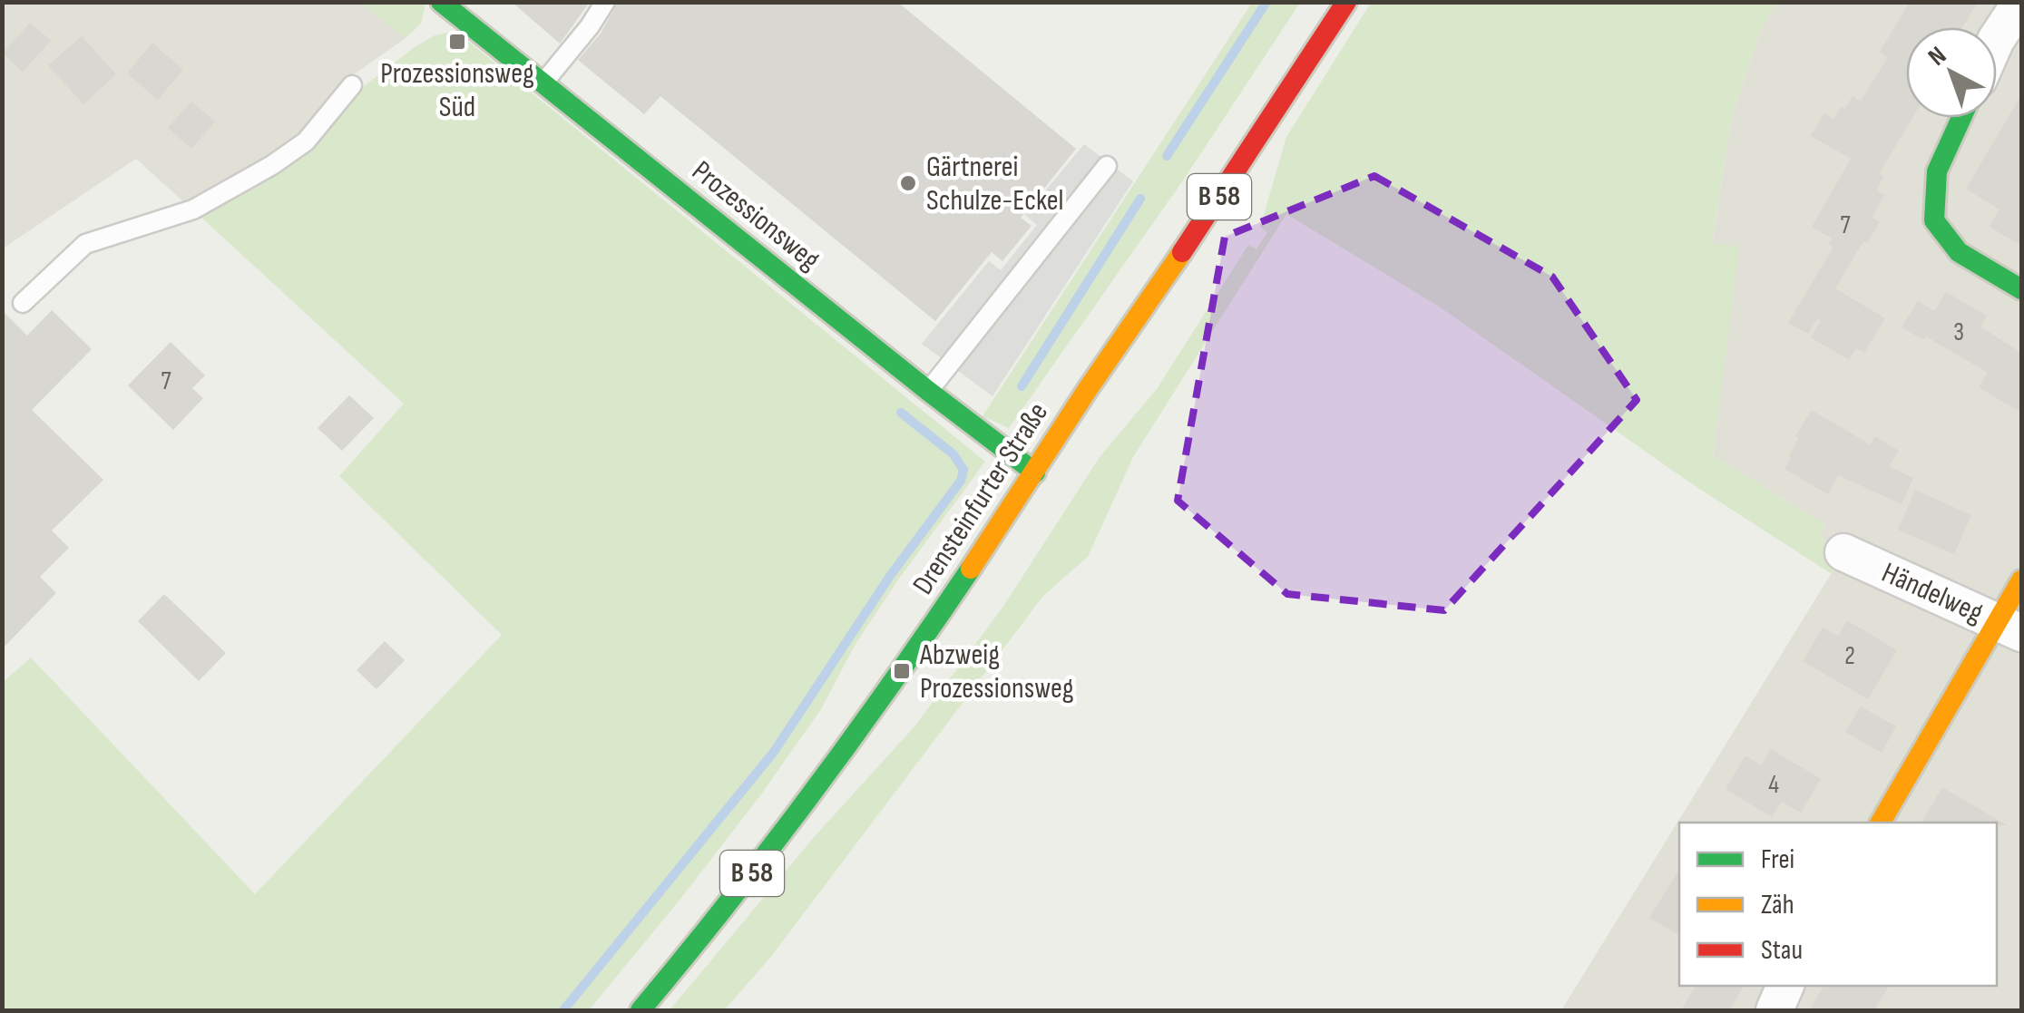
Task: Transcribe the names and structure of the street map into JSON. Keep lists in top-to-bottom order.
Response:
{
  "streets": {
    "street": [
      "B 58",
      "Prozessionsweg",
      "Drensteinfurter Straße",
      "Händelweg"
    ]
  },
  "crossings": [
    ["Prozessionsweg", "Drensteinfurter Straße"]
  ],
  "places": {
    "transit": ["Prozessionsweg Süd", "Abzweig Prozessionsweg"],
    "other": ["Gärtnerei Schulze-Eckel"]
  },
  "house_numbers": [
    "7",
    "3",
    "7",
    "2",
    "4"
  ],
  "legend": ["Frei", "Zäh", "Stau"],
  "north": "top left"
}
